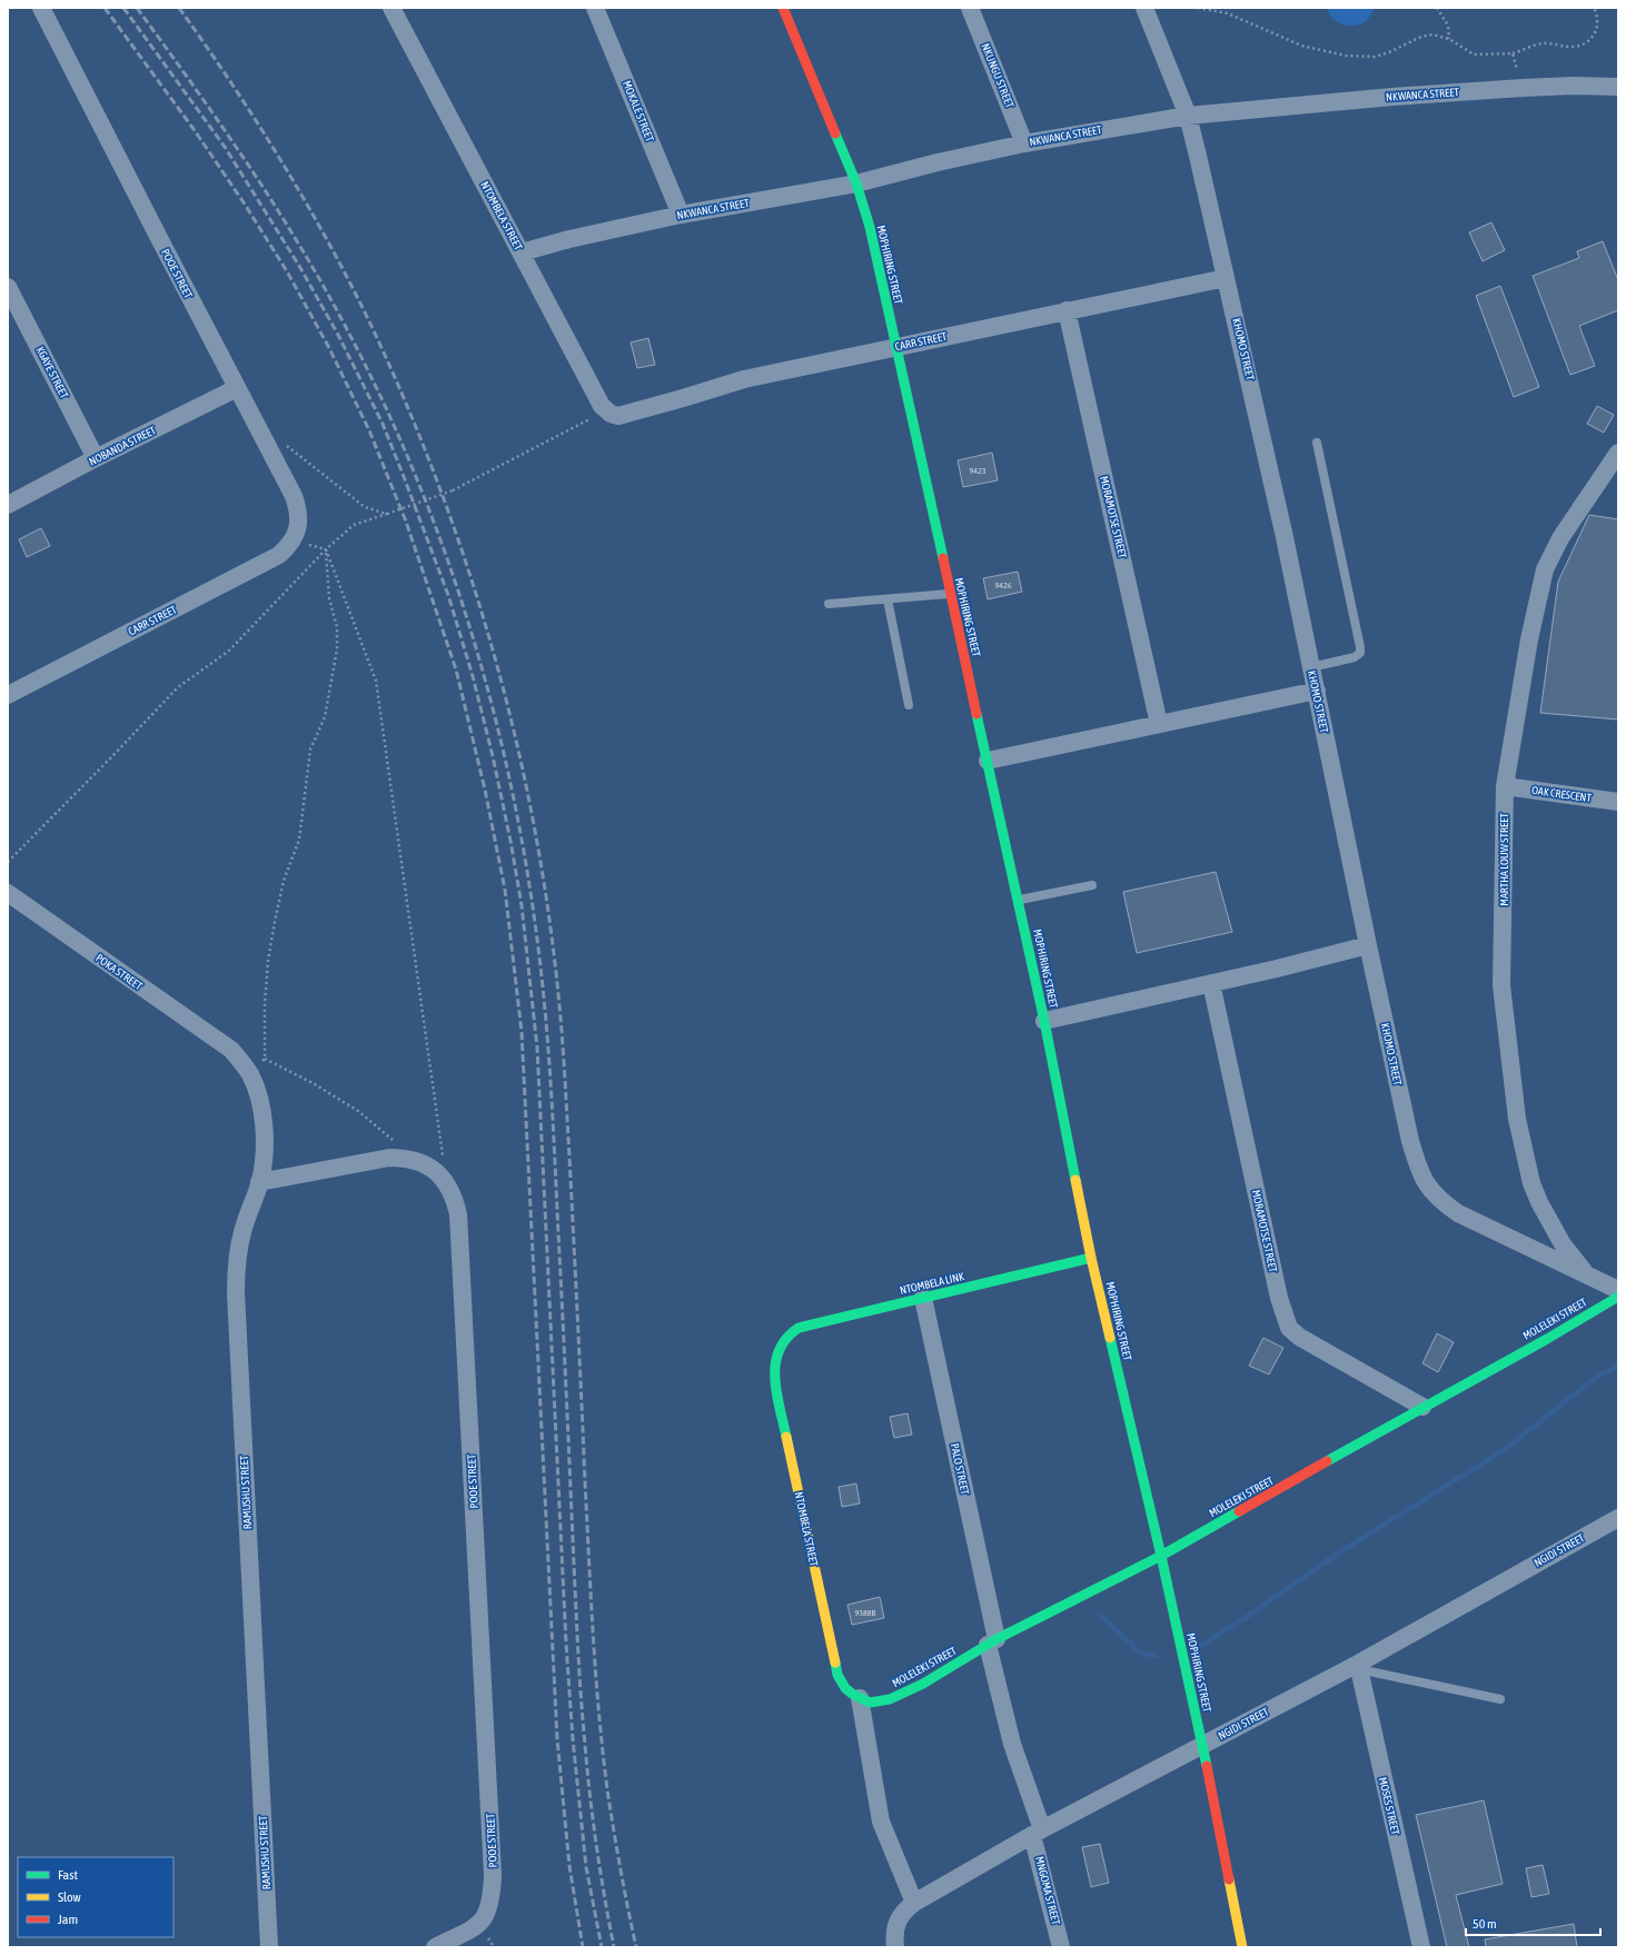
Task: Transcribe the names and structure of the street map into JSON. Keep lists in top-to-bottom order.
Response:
{
  "streets": {
    "street": [
      "NKUNGU STREET",
      "NKWANCA STREET",
      "MOKALE STREET",
      "NTOMBELA STREET",
      "MOPHIRING STREET",
      "POOE STREET",
      "CARR STREET",
      "KHOMO STREET",
      "KGAYE STREET",
      "NOBANDA STREET",
      "MORAMOTSE STREET",
      "OAK CRESCENT",
      "MARTHA LOUW STREET",
      "POKA STREET",
      "NTOMBELA LINK",
      "MOLELEKI STREET",
      "PALO STREET",
      "RAMUSHU STREET",
      "NGIDI STREET",
      "MOSES STREET",
      "MNGOMA STREET"
    ]
  },
  "crossings": [
    ["NKUNGU STREET", "NKWANCA STREET"],
    ["NKWANCA STREET", "MOKALE STREET"],
    ["NKWANCA STREET", "NTOMBELA STREET"],
    ["NKWANCA STREET", "MOPHIRING STREET"],
    ["NKWANCA STREET", "KHOMO STREET"],
    ["NTOMBELA STREET", "CARR STREET"],
    ["NTOMBELA STREET", "NTOMBELA LINK"],
    ["NTOMBELA STREET", "MOLELEKI STREET"],
    ["MOPHIRING STREET", "CARR STREET"],
    ["MOPHIRING STREET", "NTOMBELA LINK"],
    ["MOPHIRING STREET", "MOLELEKI STREET"],
    ["MOPHIRING STREET", "NGIDI STREET"],
    ["POOE STREET", "CARR STREET"],
    ["POOE STREET", "NOBANDA STREET"],
    ["POOE STREET", "RAMUSHU STREET"],
    ["CARR STREET", "KHOMO STREET"],
    ["CARR STREET", "MORAMOTSE STREET"],
    ["KHOMO STREET", "MARTHA LOUW STREET"],
    ["KGAYE STREET", "NOBANDA STREET"],
    ["MORAMOTSE STREET", "MOLELEKI STREET"],
    ["OAK CRESCENT", "MARTHA LOUW STREET"],
    ["POKA STREET", "RAMUSHU STREET"],
    ["NTOMBELA LINK", "PALO STREET"],
    ["MOLELEKI STREET", "PALO STREET"],
    ["PALO STREET", "NGIDI STREET"],
    ["PALO STREET", "MNGOMA STREET"],
    ["NGIDI STREET", "MOSES STREET"],
    ["NGIDI STREET", "MNGOMA STREET"]
  ],
  "house_numbers": ["9423", "9426", "9388B"],
  "legend": ["Fast", "Slow", "Jam"],
  "scale_bar": "50 m"
}
